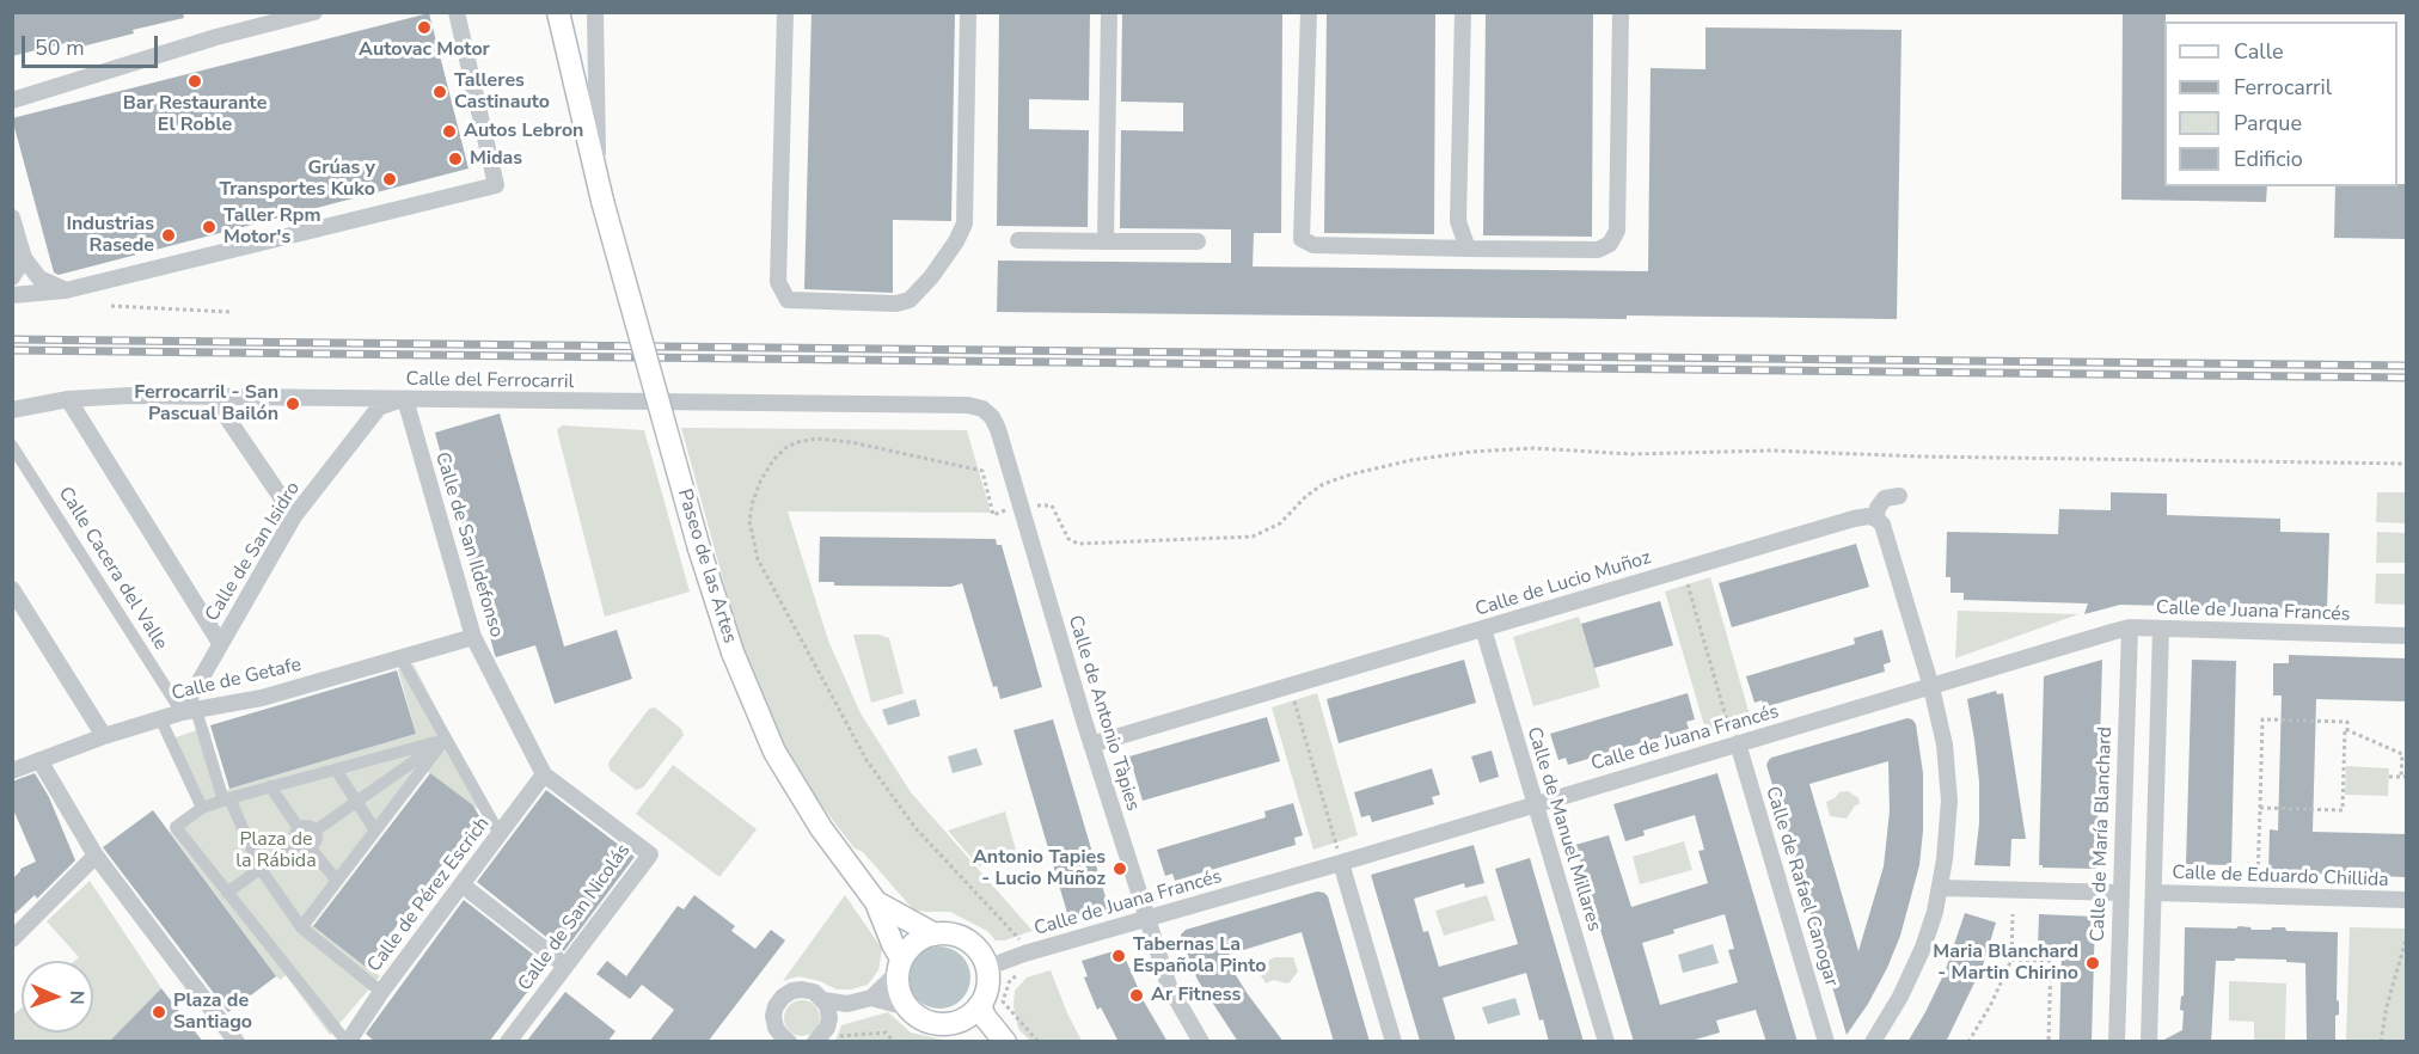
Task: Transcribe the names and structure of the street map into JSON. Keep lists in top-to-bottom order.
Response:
{
  "streets": {
    "main road": ["Paseo de las Artes"],
    "street": [
      "Calle del Ferrocarril",
      "Calle de San Ildefonso",
      "Calle de San Isidro",
      "Calle Cacera del Valle",
      "Calle de Lucio Muñoz",
      "Calle de Juana Francés",
      "Calle de Getafe",
      "Calle de Antonio Tàpies",
      "Calle de Manuel Millares",
      "Calle de María Blanchard",
      "Calle de Eduardo Chillida",
      "Calle de Rafael Canogar",
      "Calle de Pérez Escrich",
      "Calle de San Nicolás"
    ]
  },
  "crossings": [
    ["Calle del Ferrocarril", "Calle de San Ildefonso"],
    ["Calle del Ferrocarril", "Calle de San Isidro"],
    ["Calle del Ferrocarril", "Calle de Antonio Tàpies"],
    ["Calle de San Ildefonso", "Calle de San Isidro"],
    ["Calle de San Ildefonso", "Calle de Getafe"],
    ["Calle de San Ildefonso", "Calle de Pérez Escrich"],
    ["Calle de San Ildefonso", "Calle de San Nicolás"],
    ["Calle de San Isidro", "Calle Cacera del Valle"],
    ["Calle de San Isidro", "Calle de Getafe"],
    ["Paseo de las Artes", "Calle de Juana Francés"],
    ["Calle Cacera del Valle", "Calle de Getafe"],
    ["Calle de Lucio Muñoz", "Calle de Antonio Tàpies"],
    ["Calle de Lucio Muñoz", "Calle de Manuel Millares"],
    ["Calle de Juana Francés", "Calle de Antonio Tàpies"],
    ["Calle de Juana Francés", "Calle de Manuel Millares"],
    ["Calle de Juana Francés", "Calle de María Blanchard"],
    ["Calle de Juana Francés", "Calle de Rafael Canogar"],
    ["Calle de Pérez Escrich", "Calle de San Nicolás"]
  ],
  "parks": ["Plaza de la Rábida"],
  "places": [
    "Autovac Motor",
    "Bar Restaurante El Roble",
    "Talleres Castinauto",
    "Autos Lebron",
    "Midas",
    "Grúas y Transportes Kuko",
    "Taller Rpm Motor's",
    "Industrias Rasede",
    "Ferrocarril - San Pascual Bailón",
    "Antonio Tapies - Lucio Muñoz",
    "Tabernas La Española Pinto",
    "Maria Blanchard - Martin Chirino",
    "Ar Fitness",
    "Plaza de Santiago"
  ],
  "legend": [
    "Calle",
    "Ferrocarril",
    "Parque",
    "Edificio"
  ],
  "scale_bar": "50 m",
  "north": "right"
}
